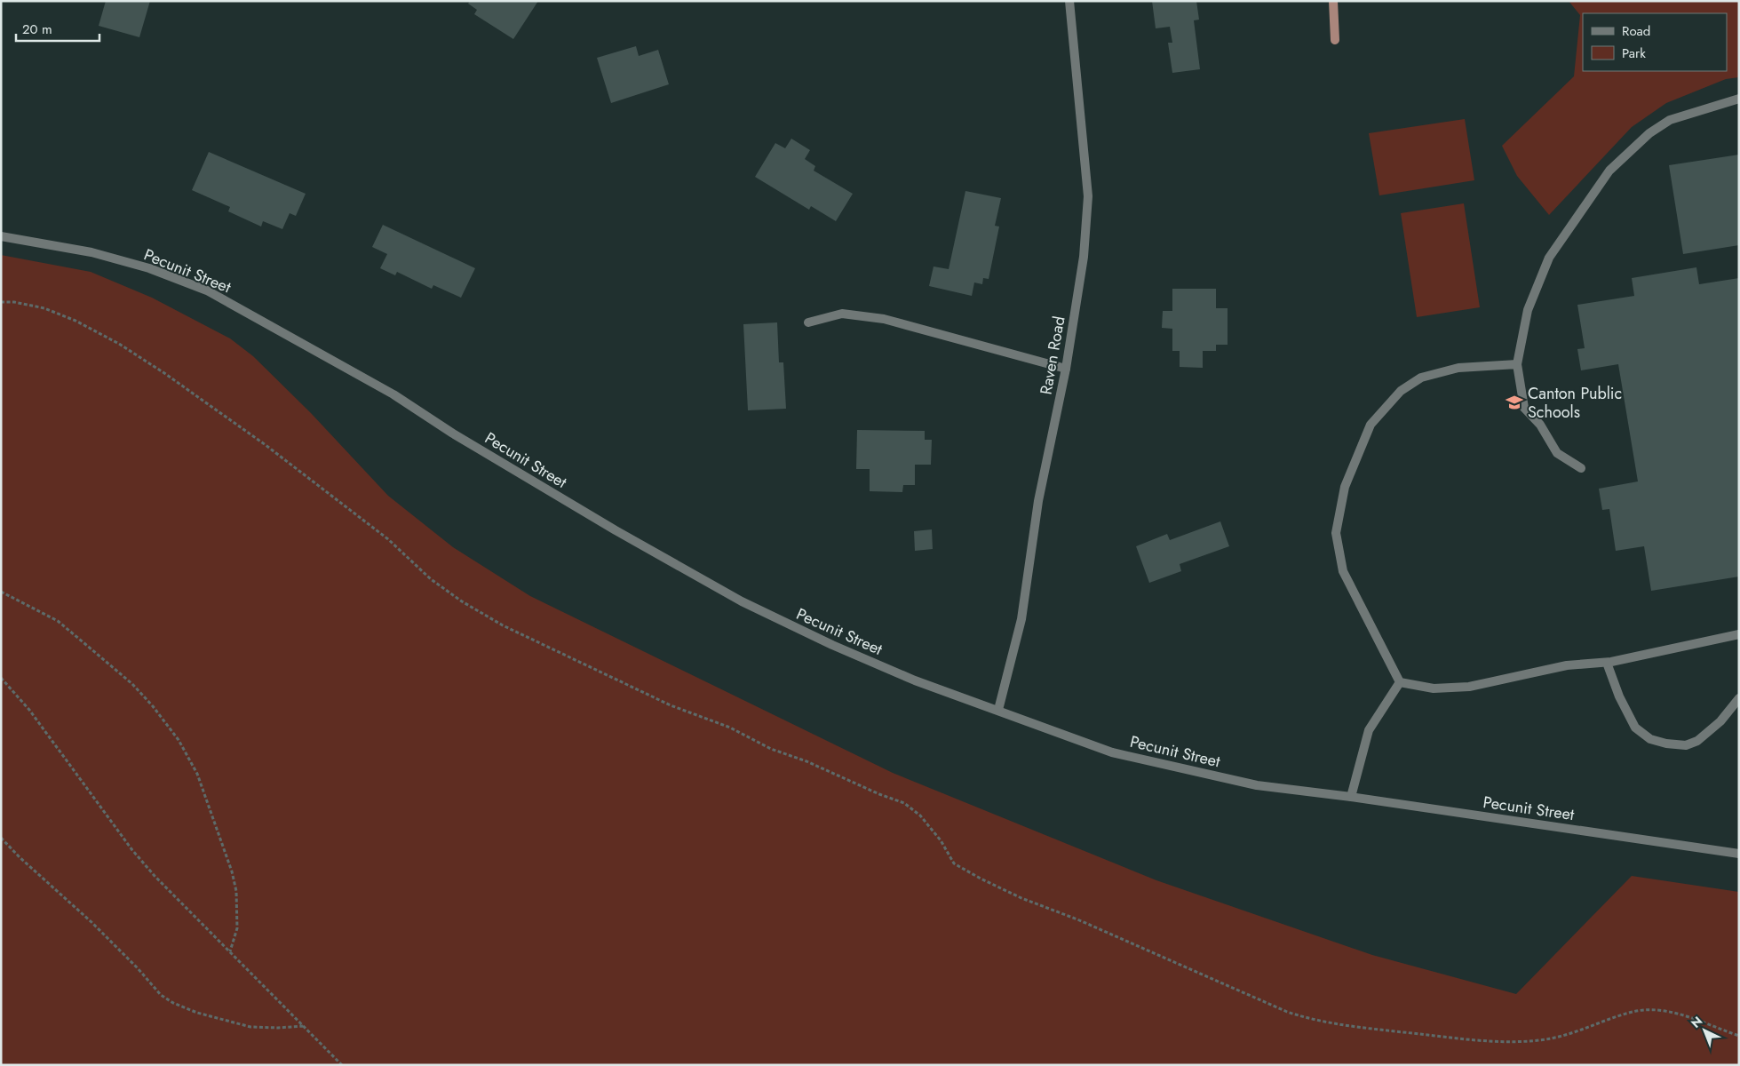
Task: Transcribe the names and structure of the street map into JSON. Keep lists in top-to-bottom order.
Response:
{
  "streets": {
    "street": ["Pecunit Street", "Raven Road"]
  },
  "crossings": [
    ["Pecunit Street", "Raven Road"]
  ],
  "places": {
    "school or university": ["Canton Public Schools"]
  },
  "legend": ["Road", "Park"],
  "scale_bar": "20 m",
  "north": "top left"
}
